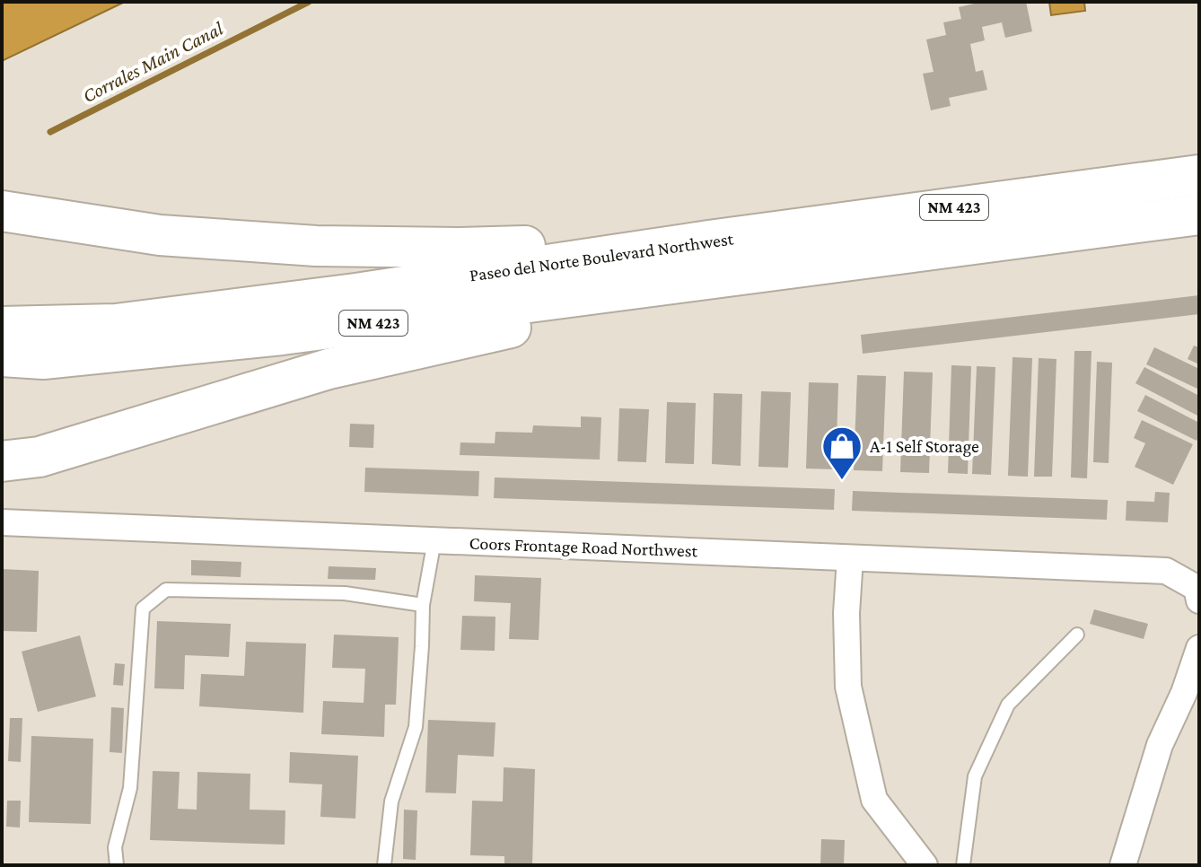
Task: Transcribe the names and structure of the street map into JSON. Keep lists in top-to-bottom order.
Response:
{
  "streets": {
    "highway": ["NM 423", "Paseo del Norte Boulevard Northwest"],
    "street": ["Coors Frontage Road Northwest"]
  },
  "water": ["Corrales Main Canal"],
  "places": {
    "shop": ["A-1 Self Storage"]
  }
}
